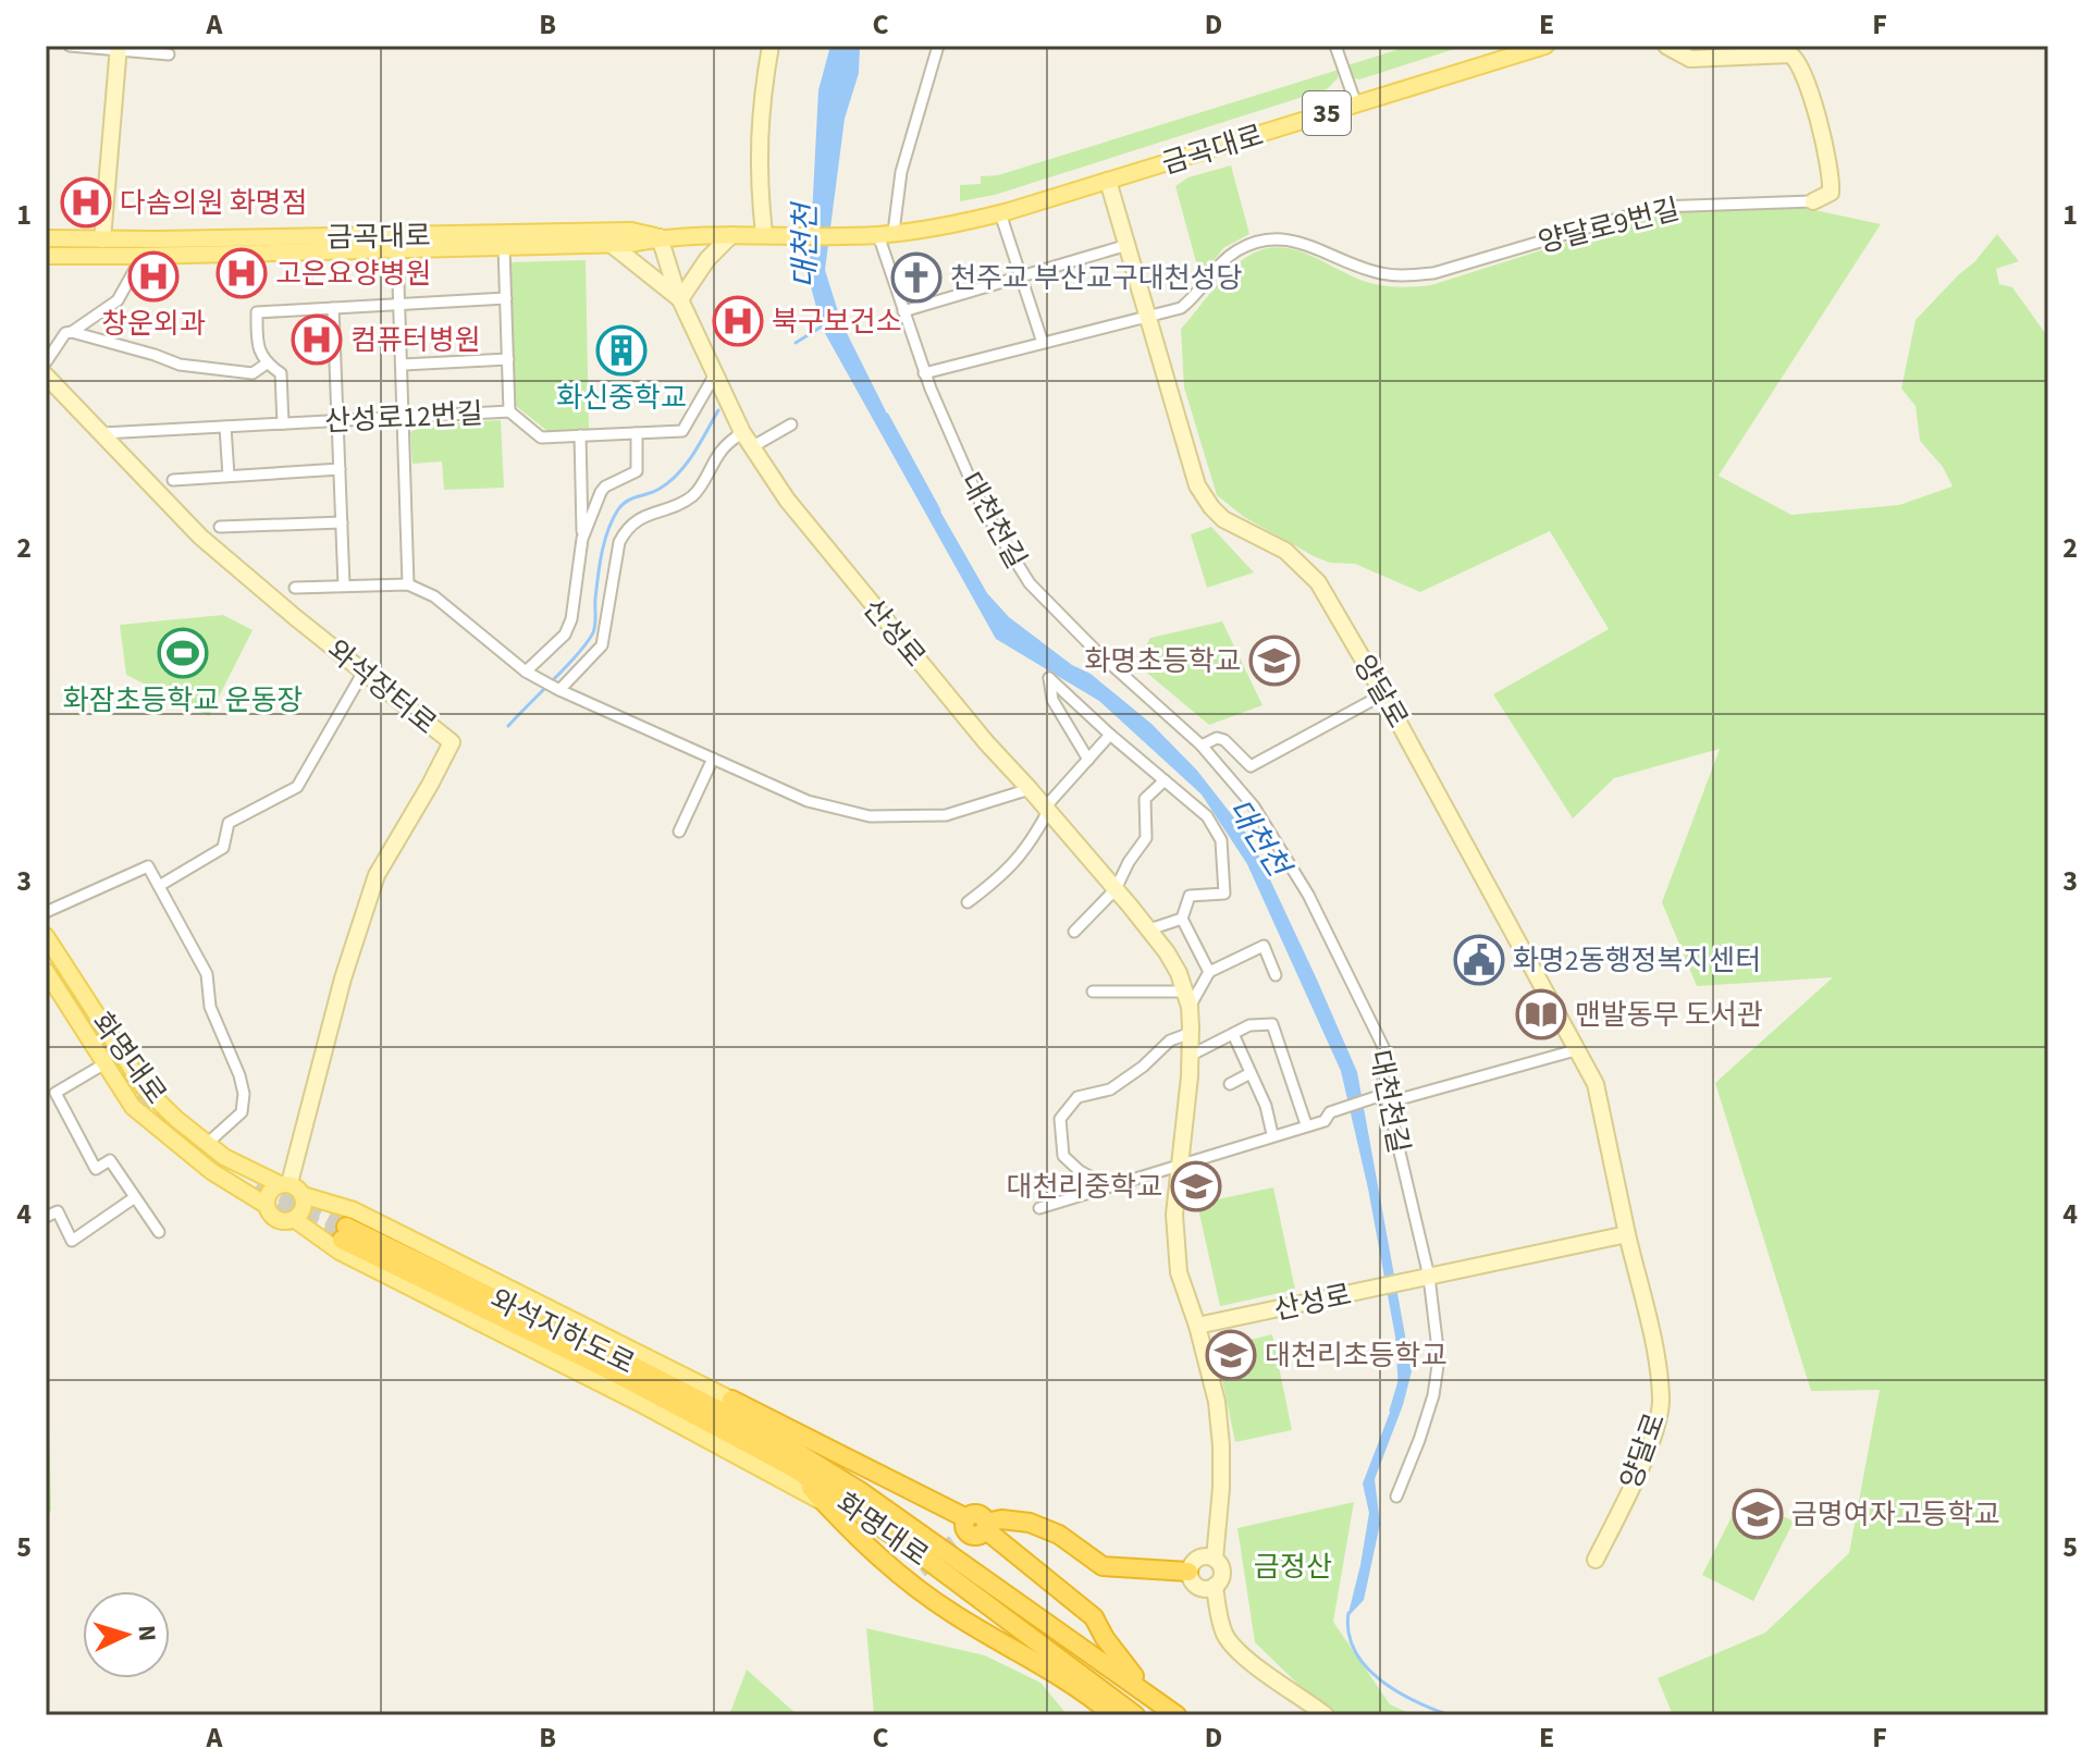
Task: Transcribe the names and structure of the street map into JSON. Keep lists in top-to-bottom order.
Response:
{
  "streets": {
    "highway": ["화명대로", "와석지하도로"],
    "main road": [
      "35",
      "금곡대로",
      "양달로9번길",
      "산성로",
      "와석장터로",
      "양달로"
    ],
    "street": ["산성로12번길", "대천천길"]
  },
  "crossings": [
    ["금곡대로", "산성로12번길"],
    ["금곡대로", "대천천길"],
    ["금곡대로", "산성로"],
    ["금곡대로", "양달로"],
    ["양달로9번길", "대천천길"],
    ["양달로9번길", "양달로"],
    ["산성로12번길", "산성로"],
    ["산성로12번길", "와석장터로"],
    ["대천천길", "산성로"],
    ["와석장터로", "화명대로"],
    ["화명대로", "와석지하도로"]
  ],
  "water": ["대천천"],
  "parks": ["금정산"],
  "places": {
    "hospital": [
      "다솜의원 화명점",
      "고은요양병원",
      "창운외과",
      "북구보건소",
      "컴퓨터병원"
    ],
    "church": ["천주교 부산교구대천성당"],
    "building": ["화신중학교"],
    "sports": ["화잠초등학교 운동장"],
    "school or university": [
      "화명초등학교",
      "대천리중학교",
      "대천리초등학교",
      "금명여자고등학교"
    ],
    "public building": ["화명2동행정복지센터"],
    "library": ["맨발동무 도서관"]
  },
  "north": "right",
  "grid": {
    "columns": [
      "A",
      "B",
      "C",
      "D",
      "E",
      "F"
    ],
    "rows": [
      "1",
      "2",
      "3",
      "4",
      "5"
    ]
  }
}
